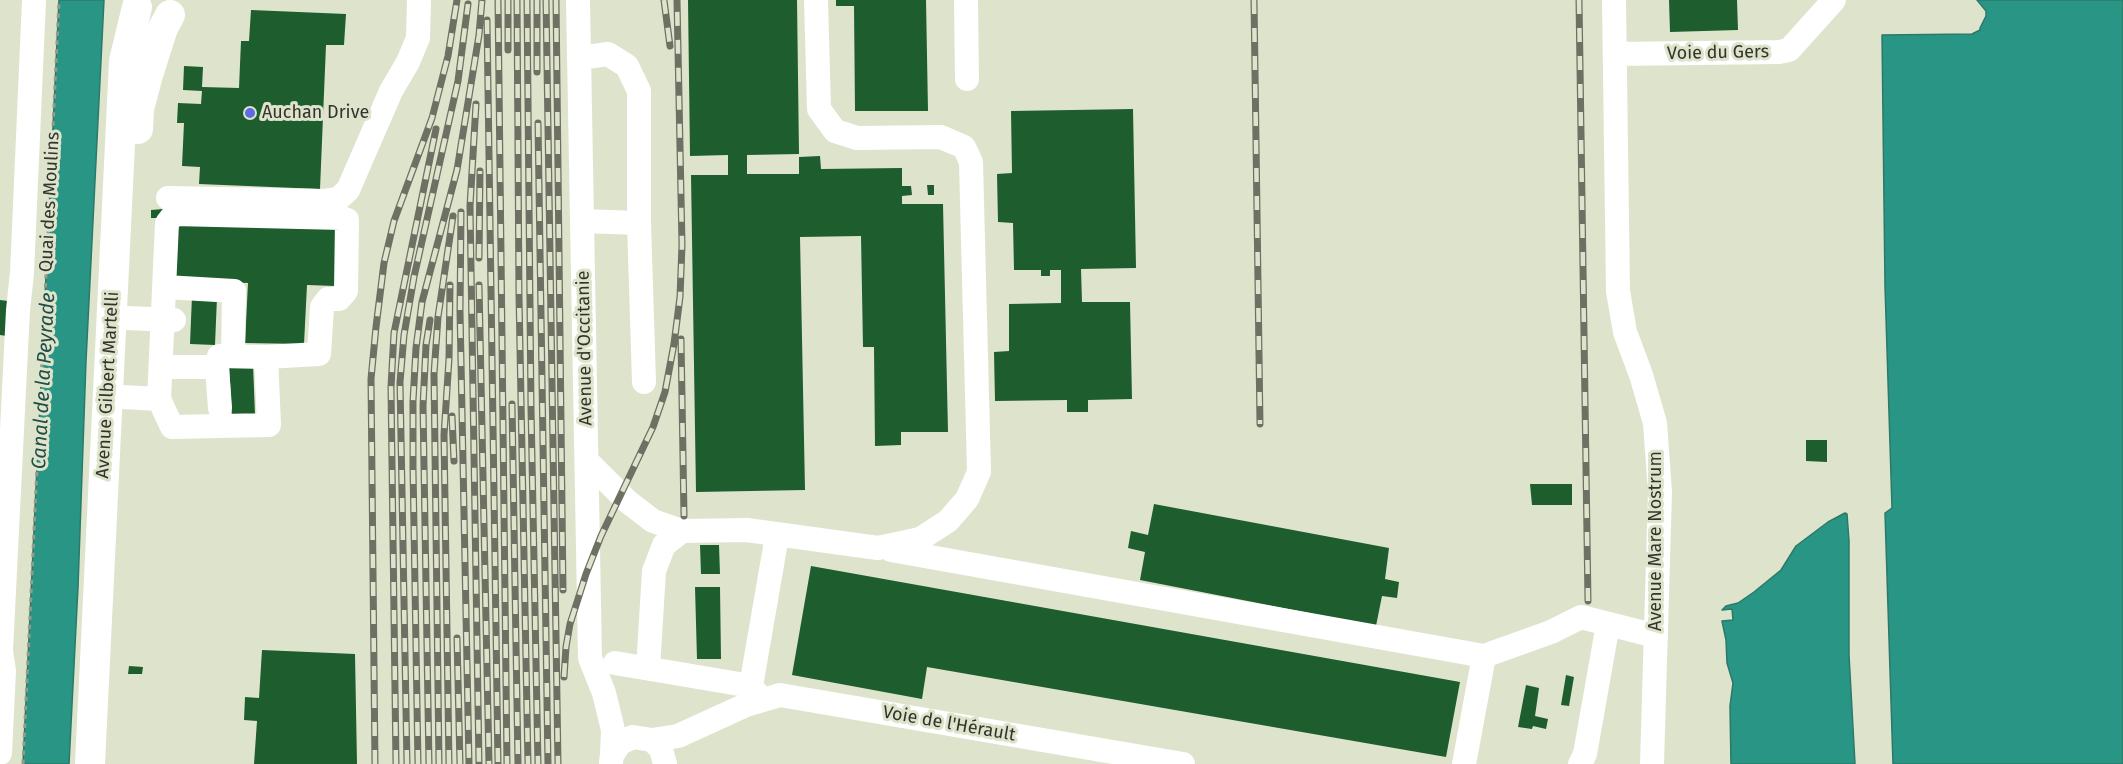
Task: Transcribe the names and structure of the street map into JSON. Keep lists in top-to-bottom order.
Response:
{
  "streets": {
    "main road": ["Avenue Gilbert Martelli"],
    "street": [
      "Voie du Gers",
      "Quai des Moulins",
      "Avenue d'Occitanie",
      "Avenue Mare Nostrum",
      "Voie de l'Hérault"
    ]
  },
  "crossings": [
    ["Voie du Gers", "Avenue Mare Nostrum"],
    ["Avenue d'Occitanie", "Voie de l'Hérault"]
  ],
  "water": ["Canal de la Peyrade"],
  "places": ["Auchan Drive"]
}
